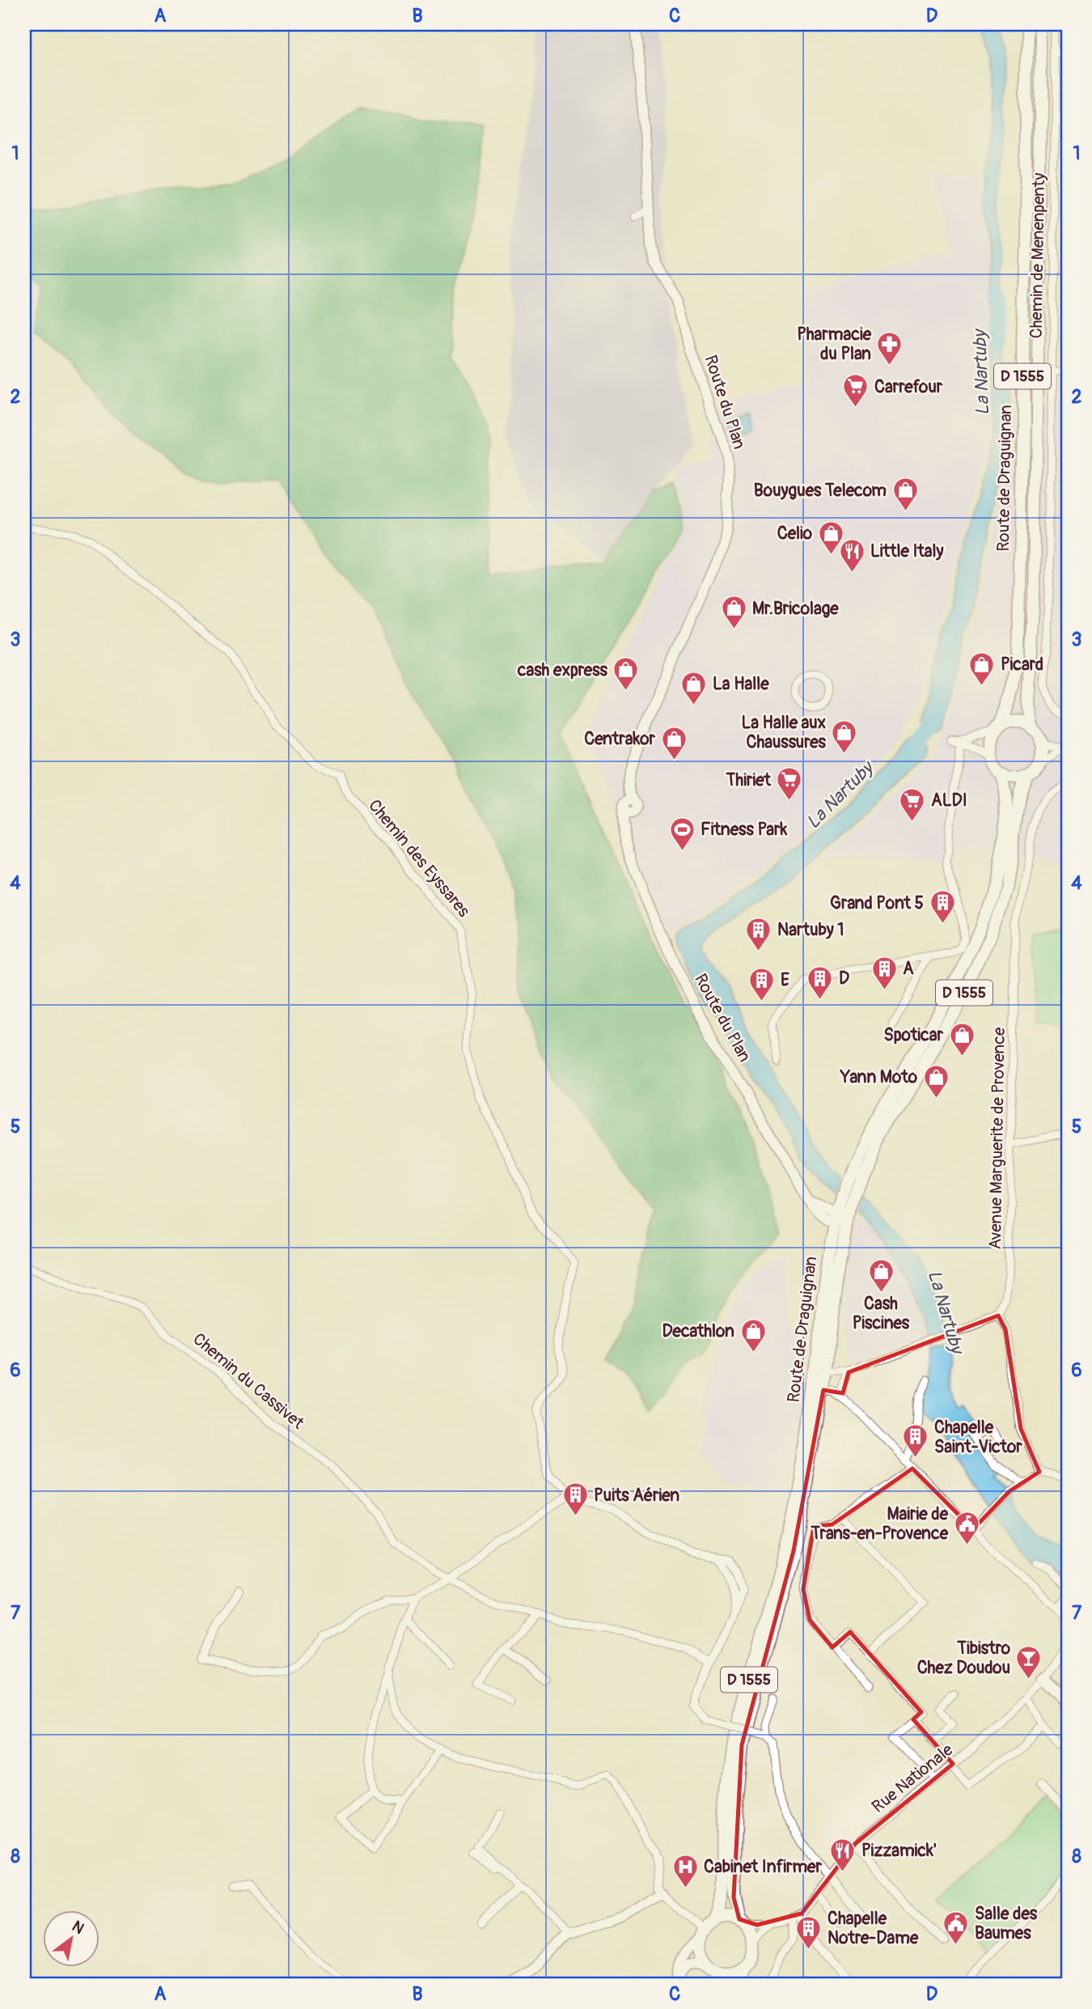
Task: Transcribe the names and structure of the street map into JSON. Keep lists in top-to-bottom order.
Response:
{
  "streets": {
    "main road": ["D 1555", "Route de Draguignan"],
    "street": [
      "Chemin de Menenpenty",
      "Route du Plan",
      "Chemin des Eyssares",
      "Avenue Marguerite de Provence",
      "Chemin du Cassivet",
      "Rue Nationale"
    ]
  },
  "crossings": [
    ["Route du Plan", "Route de Draguignan"]
  ],
  "water": ["La Nartuby"],
  "places": {
    "pharmacy": ["Pharmacie du Plan"],
    "supermarket": ["Carrefour", "Thiriet", "ALDI"],
    "shop": [
      "Bouygues Telecom",
      "Celio",
      "Mr.Bricolage",
      "Picard",
      "cash express",
      "La Halle",
      "La Halle aux Chaussures",
      "Centrakor",
      "Spoticar",
      "Yann Moto",
      "Cash Piscines",
      "Decathlon"
    ],
    "restaurant": ["Little Italy", "Pizzamick'"],
    "sports": ["Fitness Park"],
    "building": [
      "Grand Pont 5",
      "Nartuby 1",
      "A",
      "D",
      "E",
      "Chapelle Saint-Victor",
      "Puits Aérien",
      "Chapelle Notre-Dame"
    ],
    "public building": ["Mairie de Trans-en-Provence", "Salle des Baumes"],
    "bar": ["Tibistro Chez Doudou"],
    "hospital": ["Cabinet Infirmer"]
  },
  "north": "top right",
  "grid": {
    "columns": [
      "A",
      "B",
      "C",
      "D"
    ],
    "rows": [
      "1",
      "2",
      "3",
      "4",
      "5",
      "6",
      "7",
      "8"
    ]
  }
}
